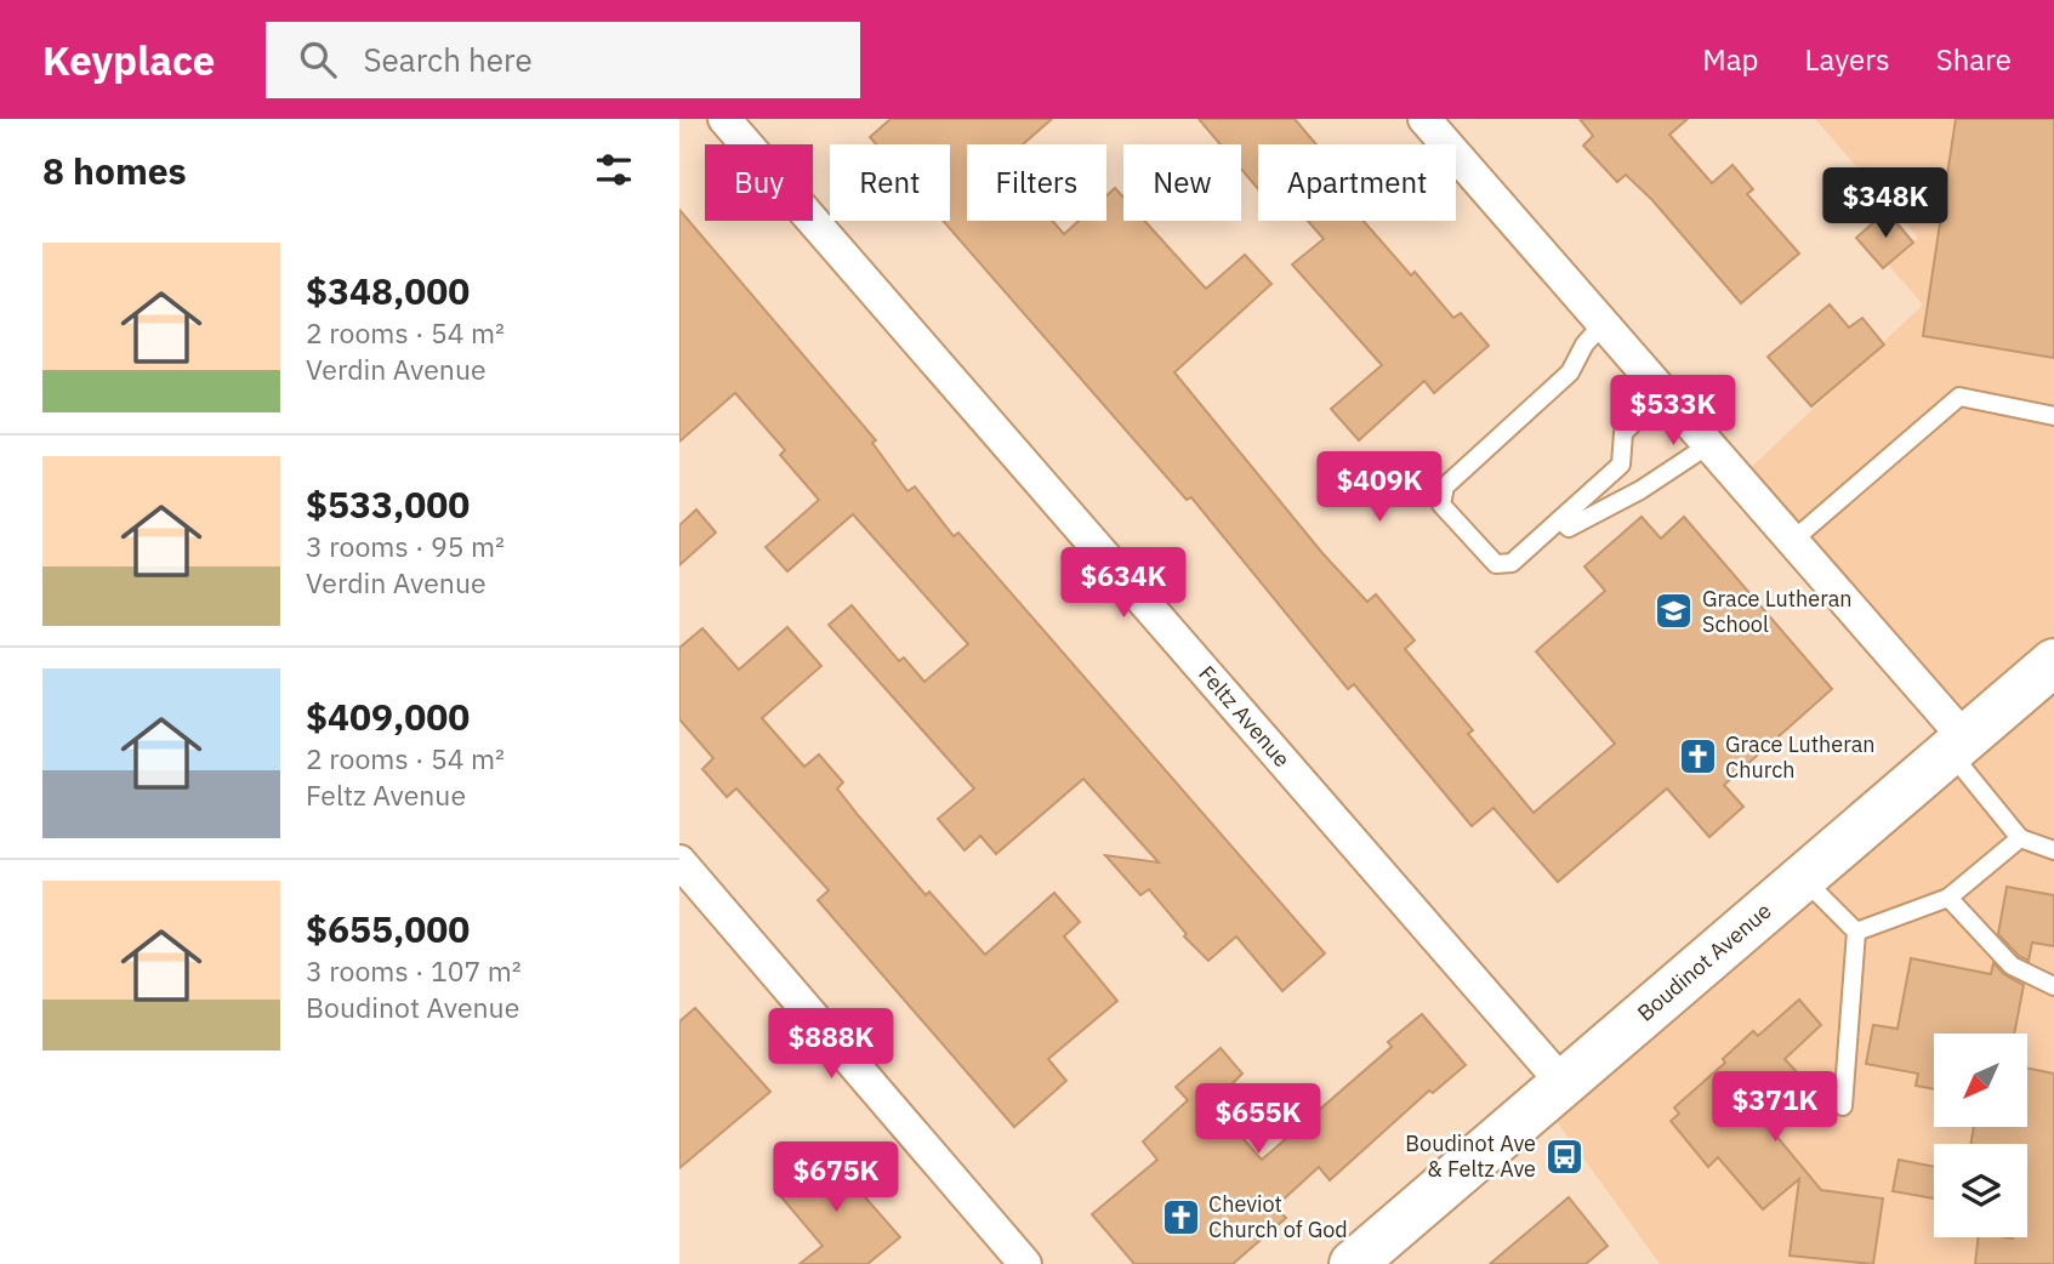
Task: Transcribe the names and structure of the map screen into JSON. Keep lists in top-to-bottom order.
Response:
{
  "streets": {
    "street": ["Feltz Avenue", "Boudinot Avenue"]
  },
  "crossings": [
    ["Feltz Avenue", "Boudinot Avenue"]
  ],
  "places": {
    "school or university": ["Grace Lutheran School"],
    "church": ["Grace Lutheran Church", "Cheviot Church of God"],
    "bus stop": ["Boudinot Ave & Feltz Ave"]
  },
  "north": "bottom left",
  "page": {
    "header": "Keyplace",
    "search": "Search here",
    "nav": ["Map", "Layers", "Share"],
    "heading": "8 homes",
    "chip": [
      "Buy",
      "Rent",
      "Filters",
      "New",
      "Apartment"
    ],
    "price": [
      "$348K",
      "$533K",
      "$409K",
      "$634K",
      "$888K",
      "$371K",
      "$655K",
      "$675K"
    ],
    "list": [
      {
        "name": "$348,000",
        "note": "2 rooms · 54 m² · Verdin Avenue"
      },
      {
        "name": "$533,000",
        "note": "3 rooms · 95 m² · Verdin Avenue"
      },
      {
        "name": "$409,000",
        "note": "2 rooms · 54 m² · Feltz Avenue"
      },
      {
        "name": "$655,000",
        "note": "3 rooms · 107 m² · Boudinot Avenue"
      }
    ]
  }
}
